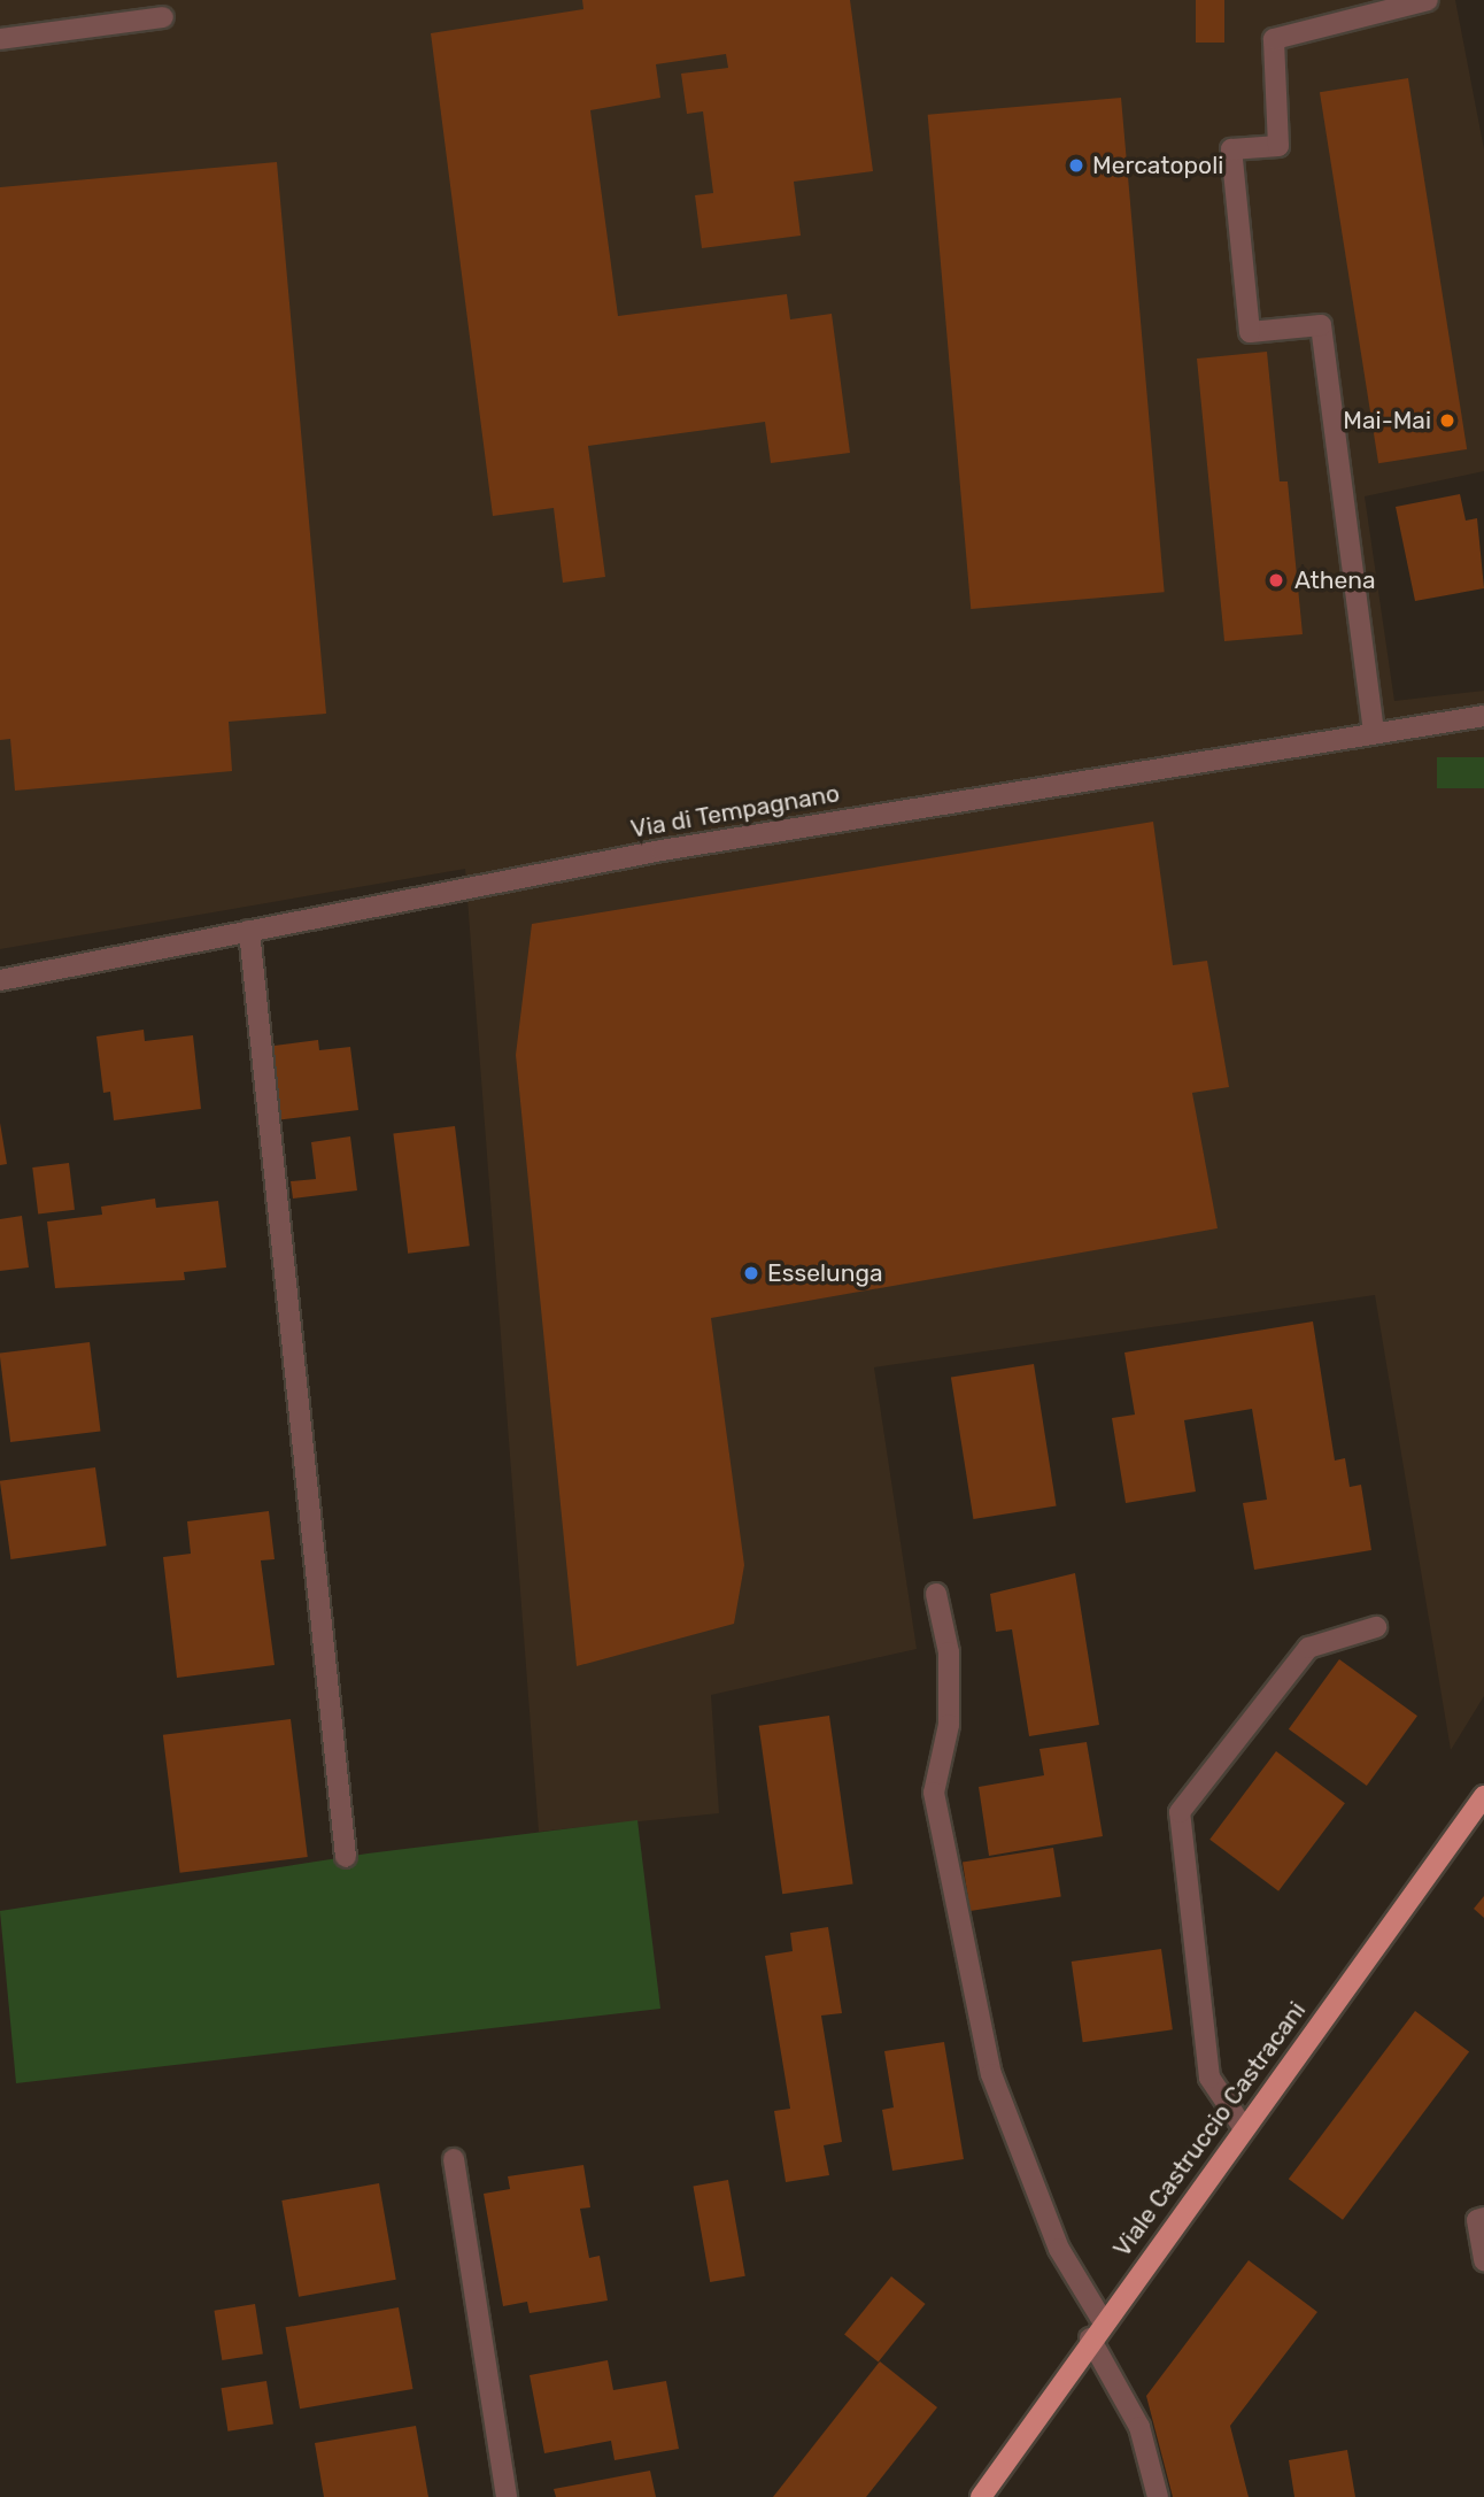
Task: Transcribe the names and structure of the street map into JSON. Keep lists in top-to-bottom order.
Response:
{
  "streets": {
    "main road": ["Viale Castruccio Castracani"],
    "street": ["Via di Tempagnano"]
  },
  "places": [
    "Mercatopoli",
    "Mai-Mai",
    "Athena",
    "Esselunga"
  ]
}
